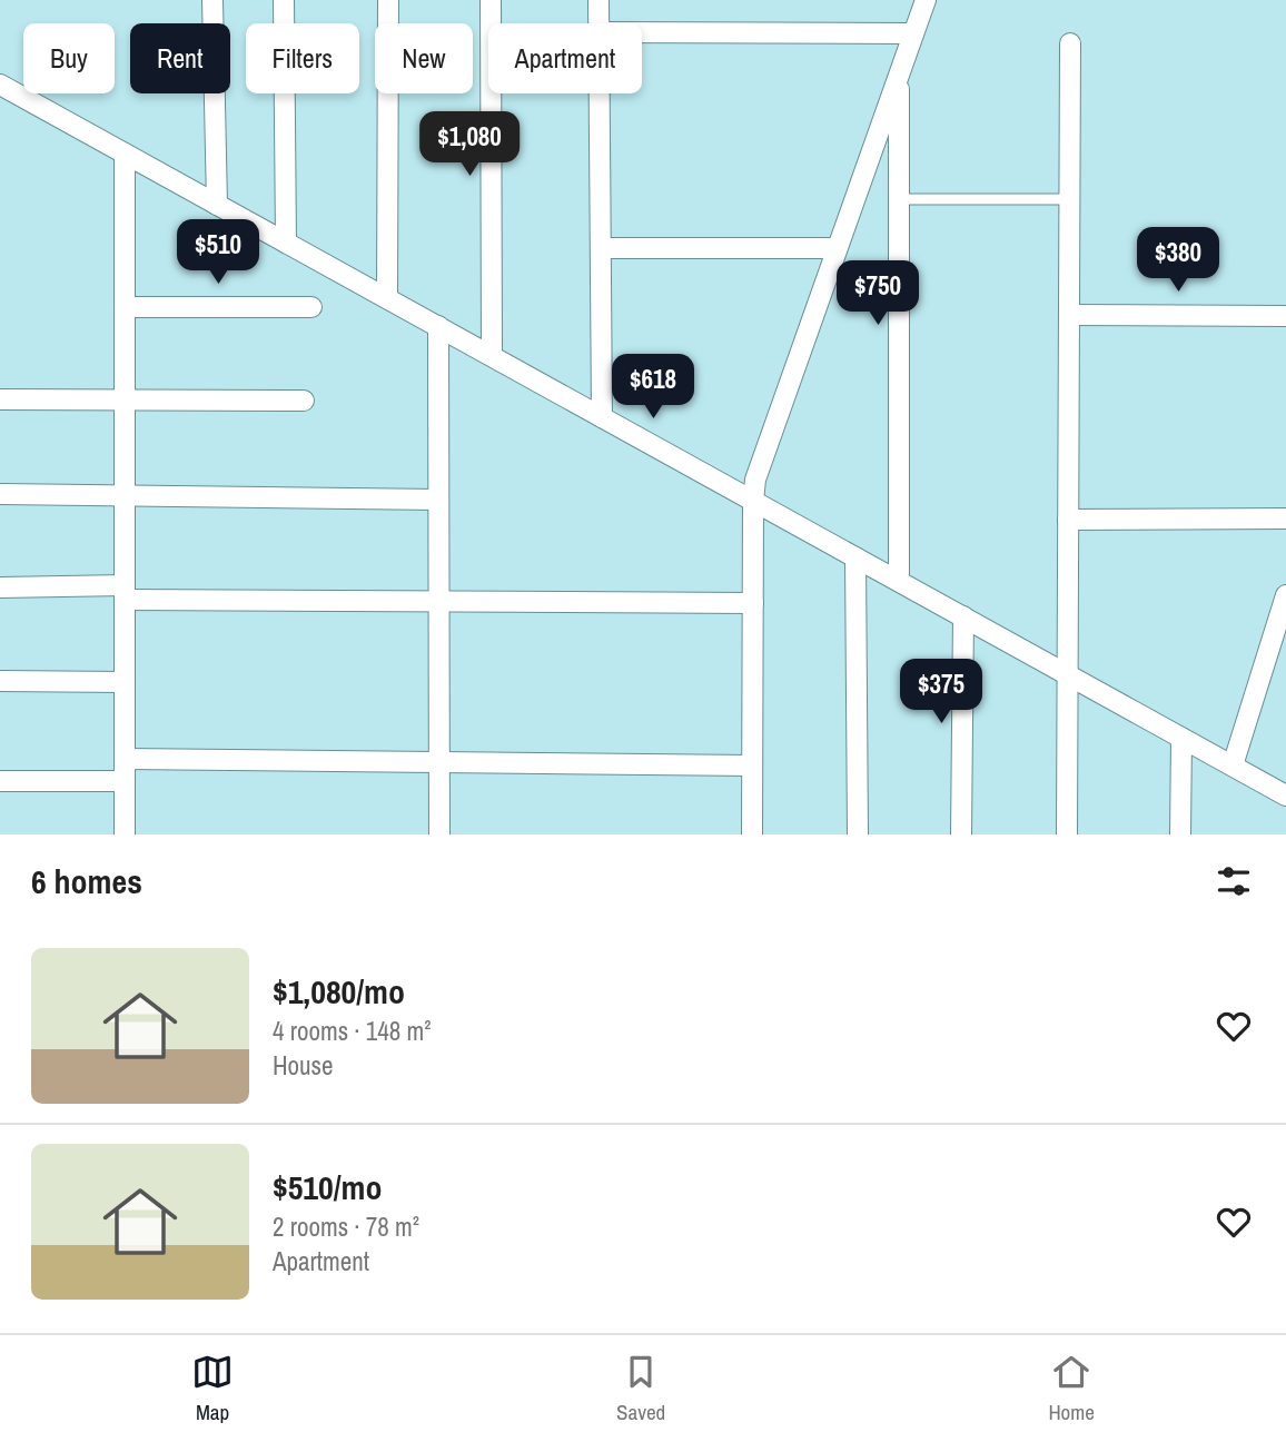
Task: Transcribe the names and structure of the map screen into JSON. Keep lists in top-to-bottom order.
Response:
{
  "page": {
    "chip": [
      "Buy",
      "Rent",
      "Filters",
      "New",
      "Apartment"
    ],
    "price": [
      "$1,080",
      "$510",
      "$380",
      "$750",
      "$618",
      "$375"
    ],
    "heading": "6 homes",
    "list": [
      {
        "name": "$1,080/mo",
        "note": "4 rooms · 148 m² · House"
      },
      {
        "name": "$510/mo",
        "note": "2 rooms · 78 m² · Apartment"
      }
    ],
    "tabs": ["Map", "Saved", "Home"]
  }
}
